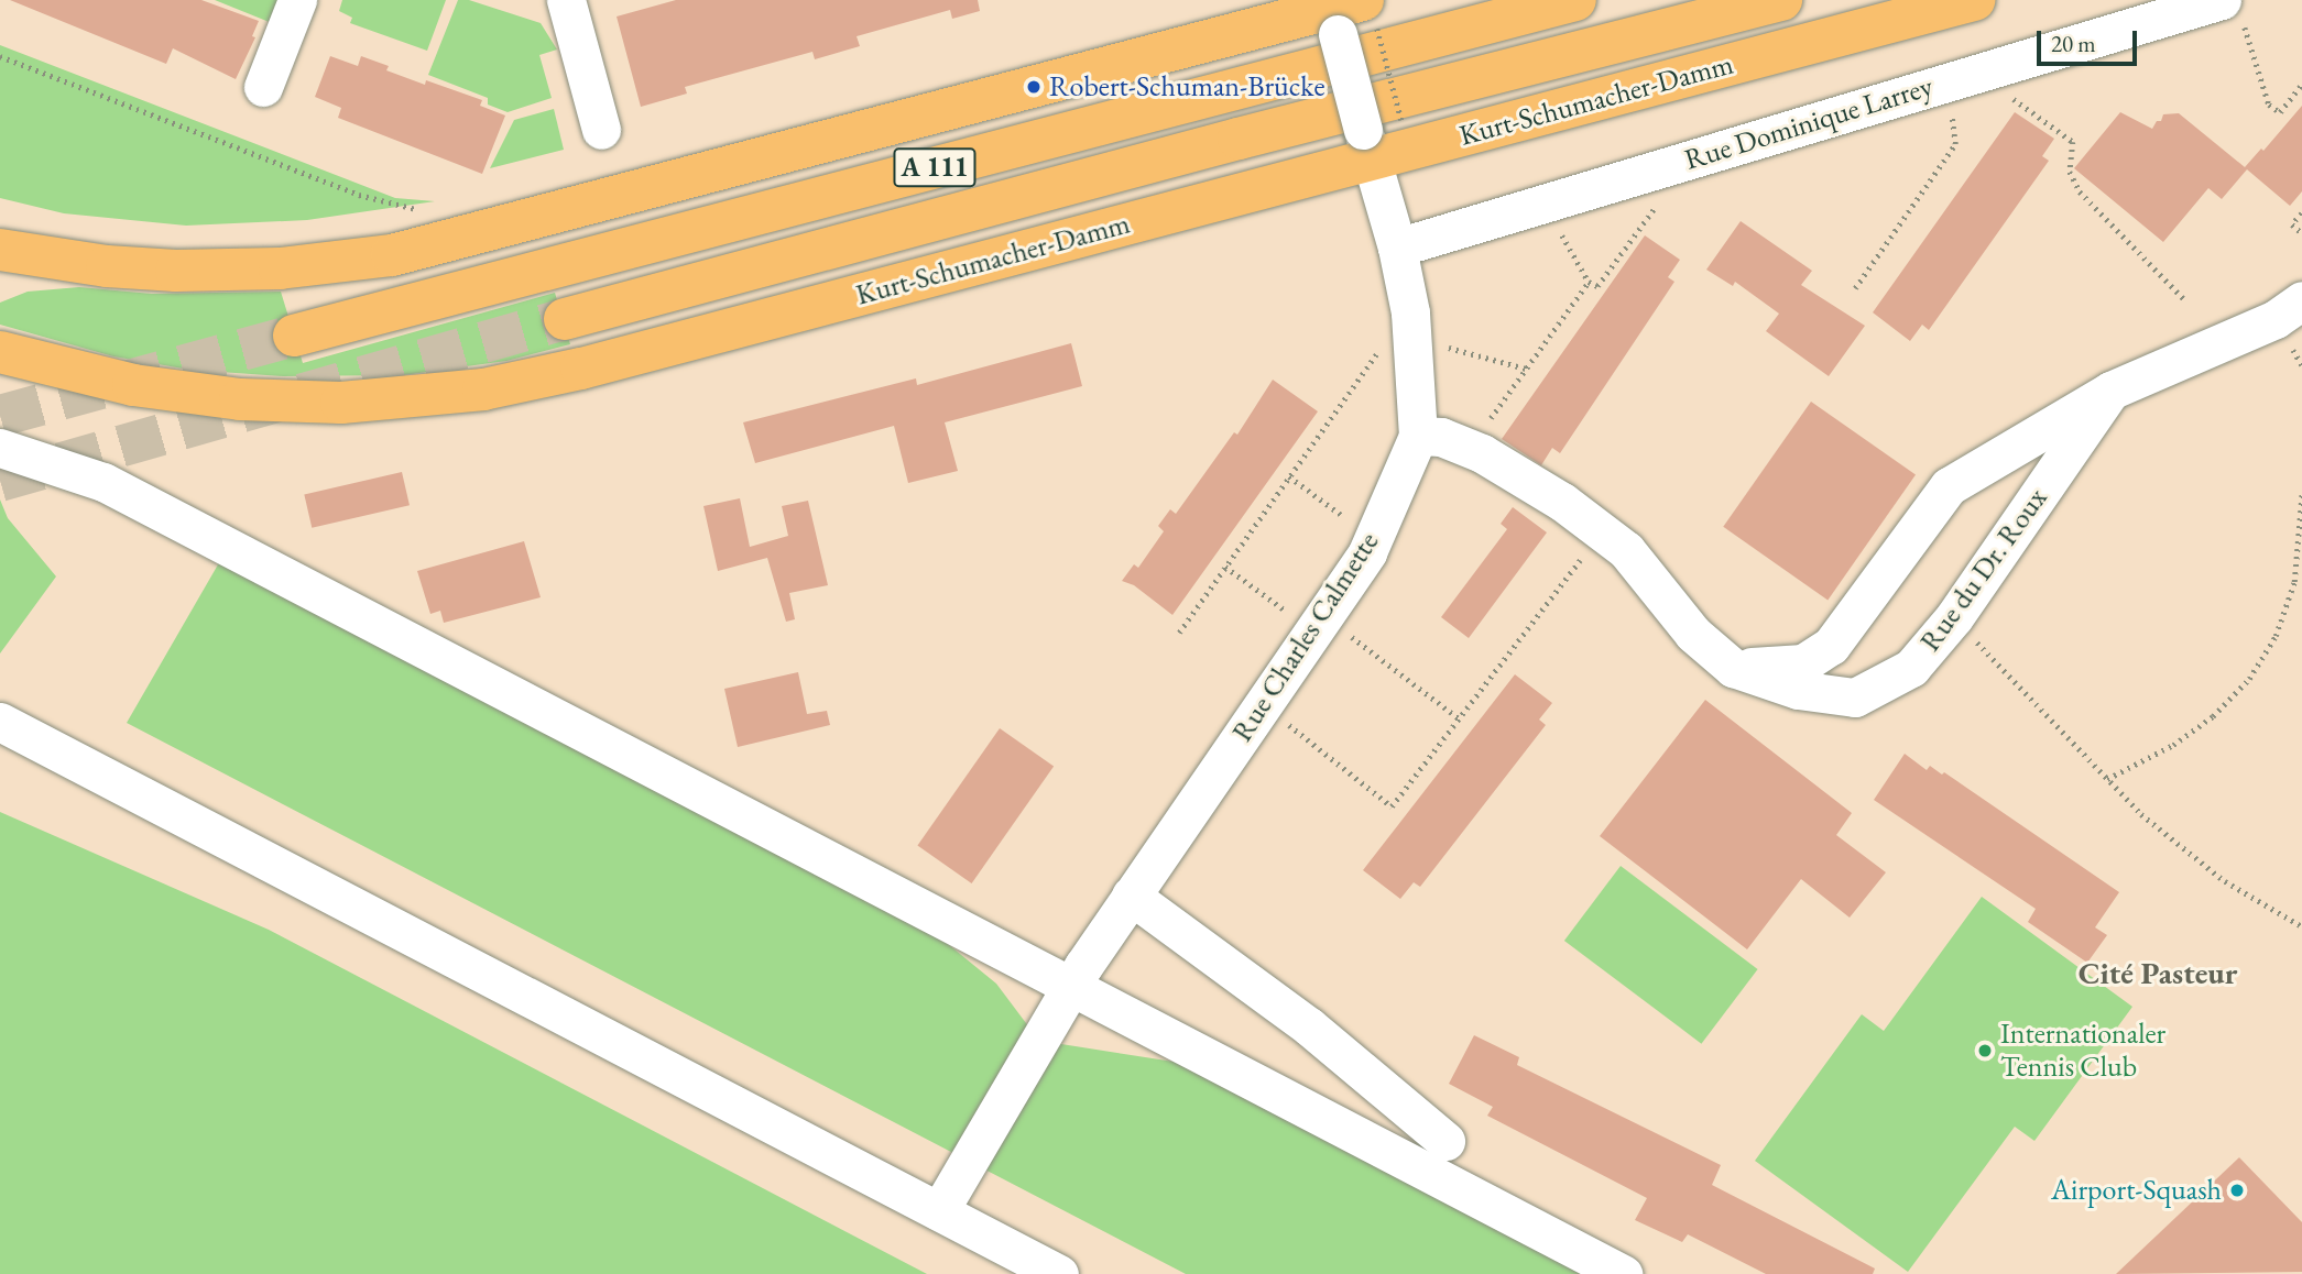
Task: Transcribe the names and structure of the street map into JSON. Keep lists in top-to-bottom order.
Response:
{
  "streets": {
    "main road": ["Kurt-Schumacher-Damm", "A 111"],
    "street": ["Rue Dominique Larrey", "Rue du Dr. Roux", "Rue Charles Calmette"]
  },
  "crossings": [
    ["Kurt-Schumacher-Damm", "Rue Charles Calmette"],
    ["Rue Dominique Larrey", "Rue Charles Calmette"],
    ["Rue du Dr. Roux", "Rue Charles Calmette"]
  ],
  "districts": ["Cité Pasteur"],
  "places": ["Robert-Schuman-Brücke", "Internationaler Tennis Club", "Airport-Squash"],
  "scale_bar": "20 m"
}
